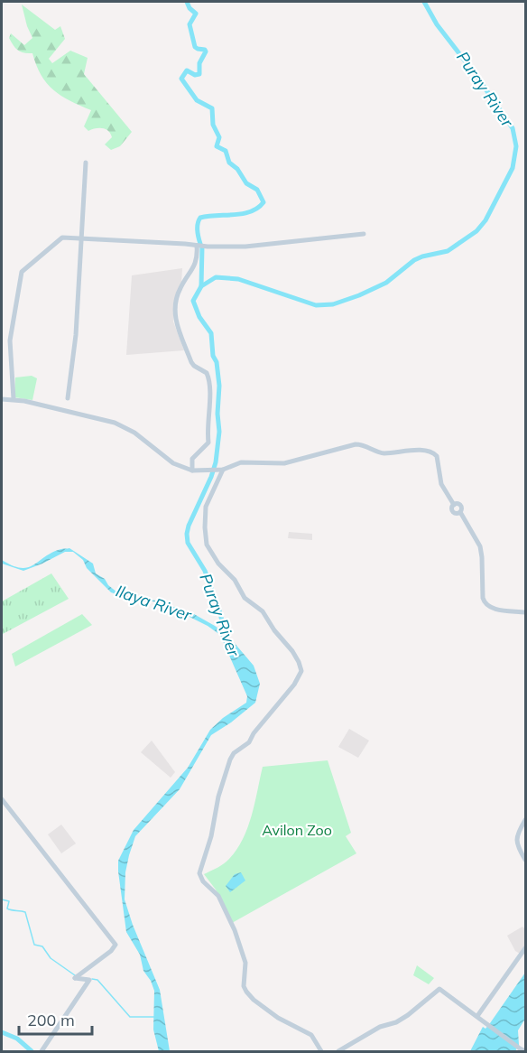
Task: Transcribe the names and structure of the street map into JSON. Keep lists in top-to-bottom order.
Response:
{
  "water": ["Puray River", "Ilaya River"],
  "parks": ["Avilon Zoo"],
  "scale_bar": "200 m"
}
